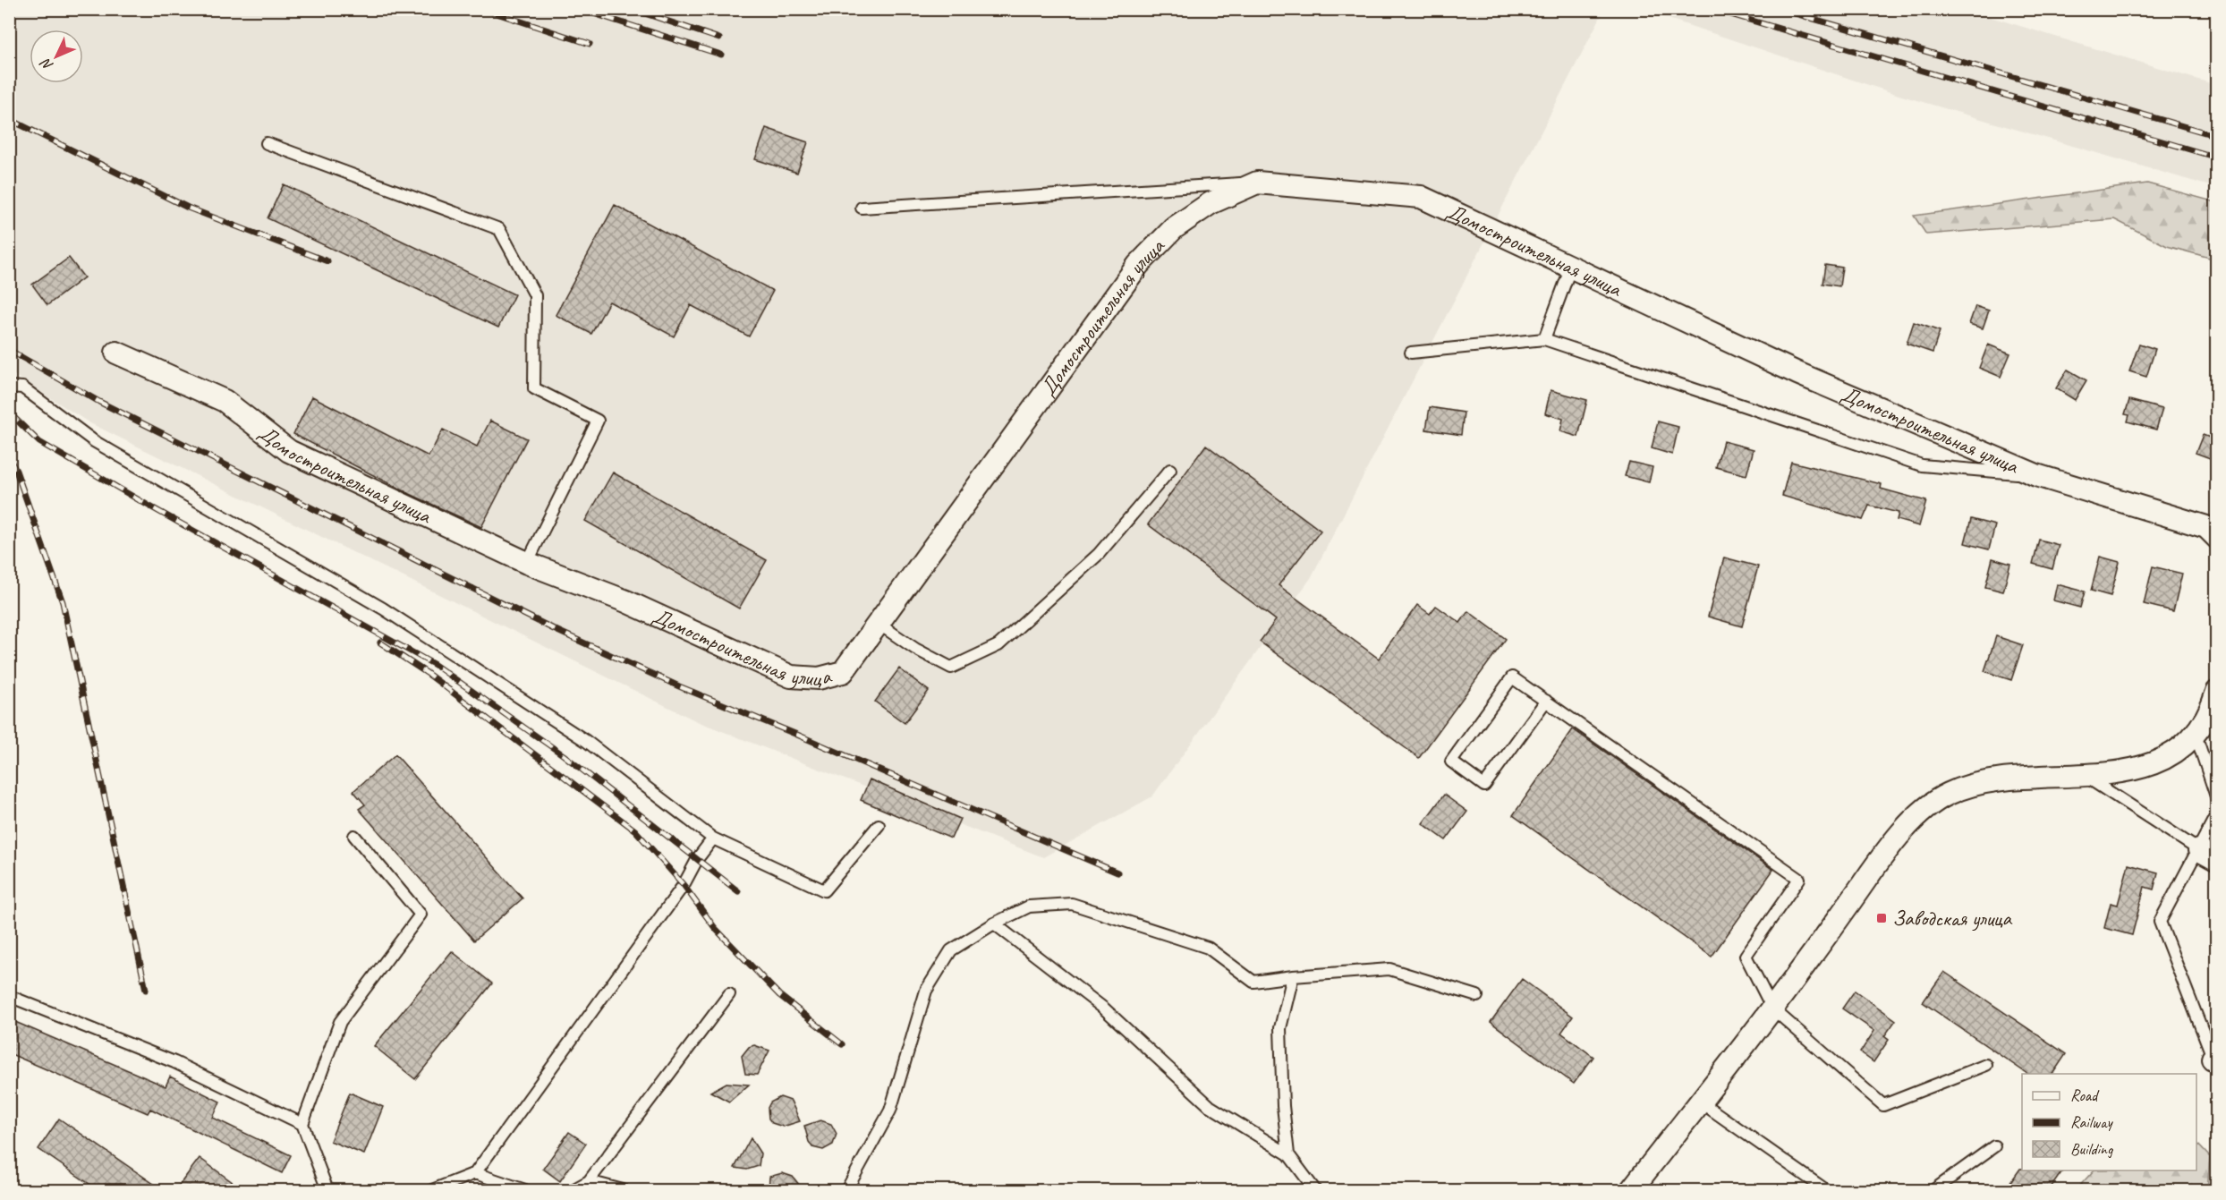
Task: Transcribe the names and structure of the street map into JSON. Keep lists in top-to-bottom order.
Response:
{
  "streets": {
    "street": ["Домостроительная улица"]
  },
  "places": {
    "transit": ["Заводская улица"]
  },
  "legend": ["Road", "Railway", "Building"],
  "north": "bottom left"
}
